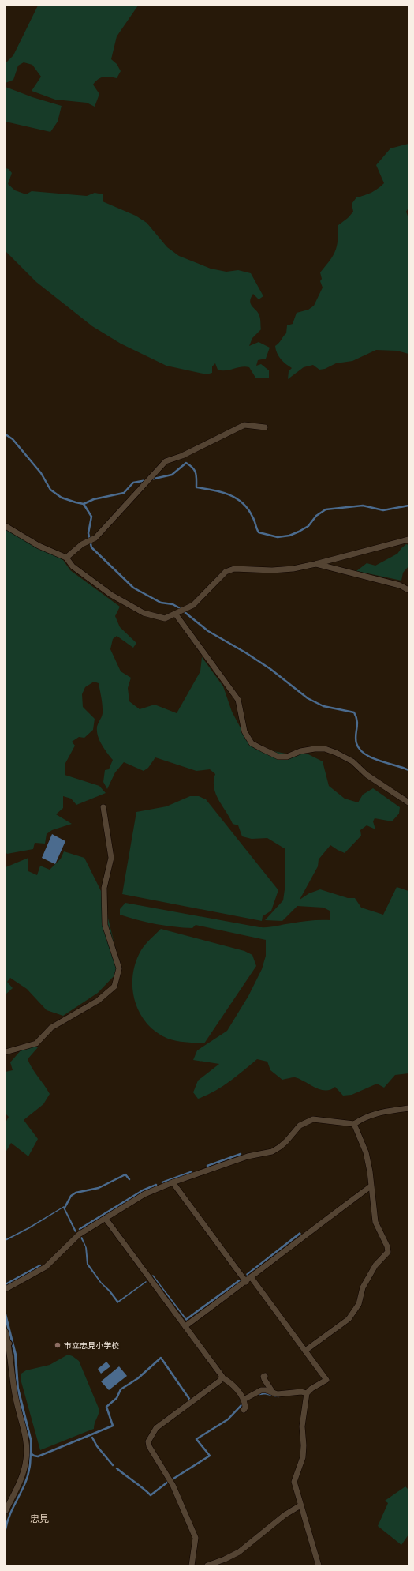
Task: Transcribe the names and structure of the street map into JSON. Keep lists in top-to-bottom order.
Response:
{
  "districts": ["忠見"],
  "places": ["市立忠見小学校"]
}
